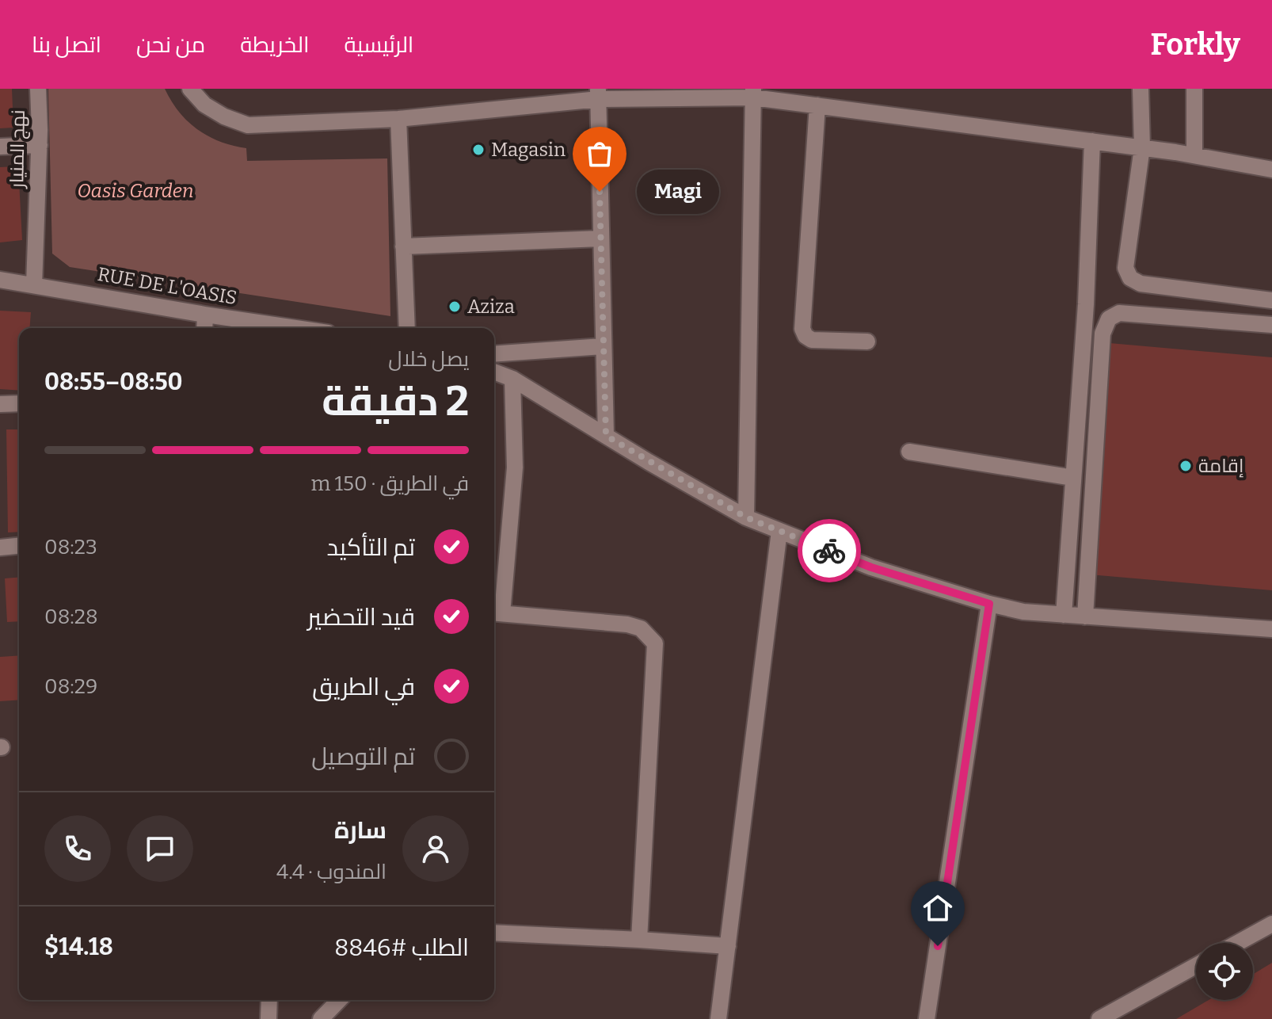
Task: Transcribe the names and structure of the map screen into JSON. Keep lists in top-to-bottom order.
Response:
{
  "streets": {
    "street": ["نهج المنيار", "RUE DE L'OASIS"]
  },
  "crossings": [
    ["نهج المنيار", "RUE DE L'OASIS"]
  ],
  "parks": ["Oasis Garden"],
  "places": [
    "Magasin",
    "Magi",
    "Aziza",
    "إقامة"
  ],
  "page": {
    "header": "Forkly",
    "nav": [
      "الرئيسية",
      "الخريطة",
      "من نحن",
      "اتصل بنا"
    ],
    "bubble": "Magi",
    "heading": ["2 دقيقة", "يصل خلال", "08:50–08:55"],
    "panel": [
      "سارة",
      "المندوب · 4.4",
      "الطلب #8846",
      "$14.18"
    ],
    "bar": "في الطريق · 150 m",
    "list": [
      ["تم التأكيد", "08:23"],
      ["قيد التحضير", "08:28"],
      ["في الطريق", "08:29"],
      "تم التوصيل"
    ]
  }
}
